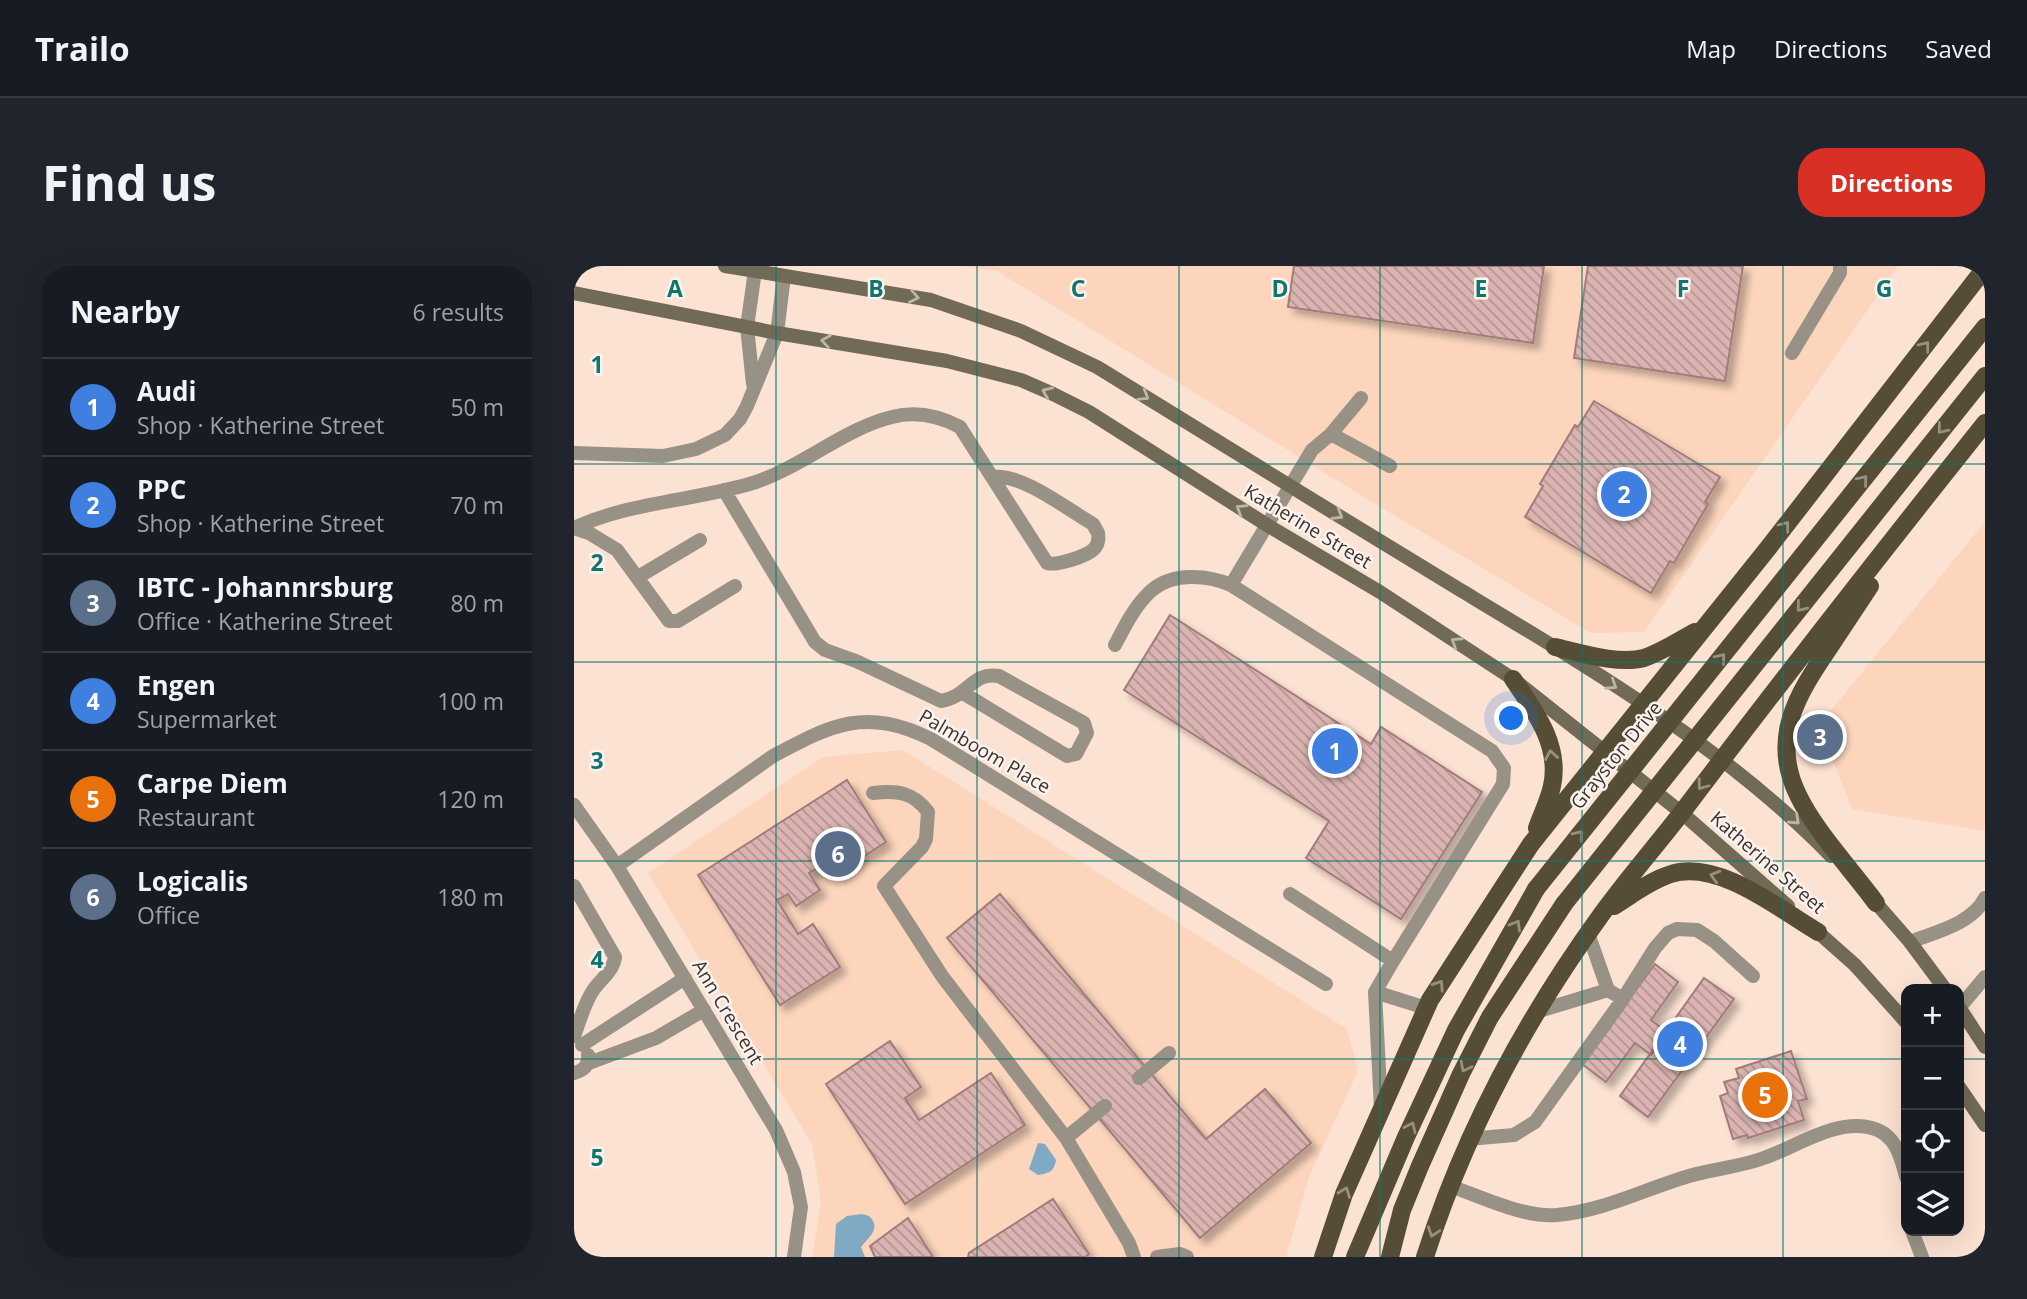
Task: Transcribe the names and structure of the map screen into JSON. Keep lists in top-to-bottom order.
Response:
{
  "streets": {
    "main road": ["Katherine Street", "Grayston Drive"],
    "street": ["Palmboom Place", "Ann Crescent"]
  },
  "crossings": [
    ["Palmboom Place", "Ann Crescent"]
  ],
  "page": {
    "header": "Trailo",
    "nav": ["Map", "Directions", "Saved"],
    "buttons": "Directions",
    "title": "Find us",
    "heading": ["Nearby", "6 results"],
    "list": [
      {
        "mark": "1",
        "name": "Audi",
        "note": "Shop · Katherine Street",
        "value": "50 m"
      },
      {
        "mark": "2",
        "name": "PPC",
        "note": "Shop · Katherine Street",
        "value": "70 m"
      },
      {
        "mark": "3",
        "name": "IBTC - Johannrsburg",
        "note": "Office · Katherine Street",
        "value": "80 m"
      },
      {
        "mark": "4",
        "name": "Engen",
        "note": "Supermarket",
        "value": "100 m"
      },
      {
        "mark": "5",
        "name": "Carpe Diem",
        "note": "Restaurant",
        "value": "120 m"
      },
      {
        "mark": "6",
        "name": "Logicalis",
        "note": "Office",
        "value": "180 m"
      }
    ],
    "pins": [
      "2",
      "3",
      "1",
      "6",
      "4",
      "5"
    ],
    "map_buttons": ["+", "−"]
  },
  "grid": {
    "columns": [
      "A",
      "B",
      "C",
      "D",
      "E",
      "F",
      "G"
    ],
    "rows": [
      "1",
      "2",
      "3",
      "4",
      "5"
    ]
  }
}
